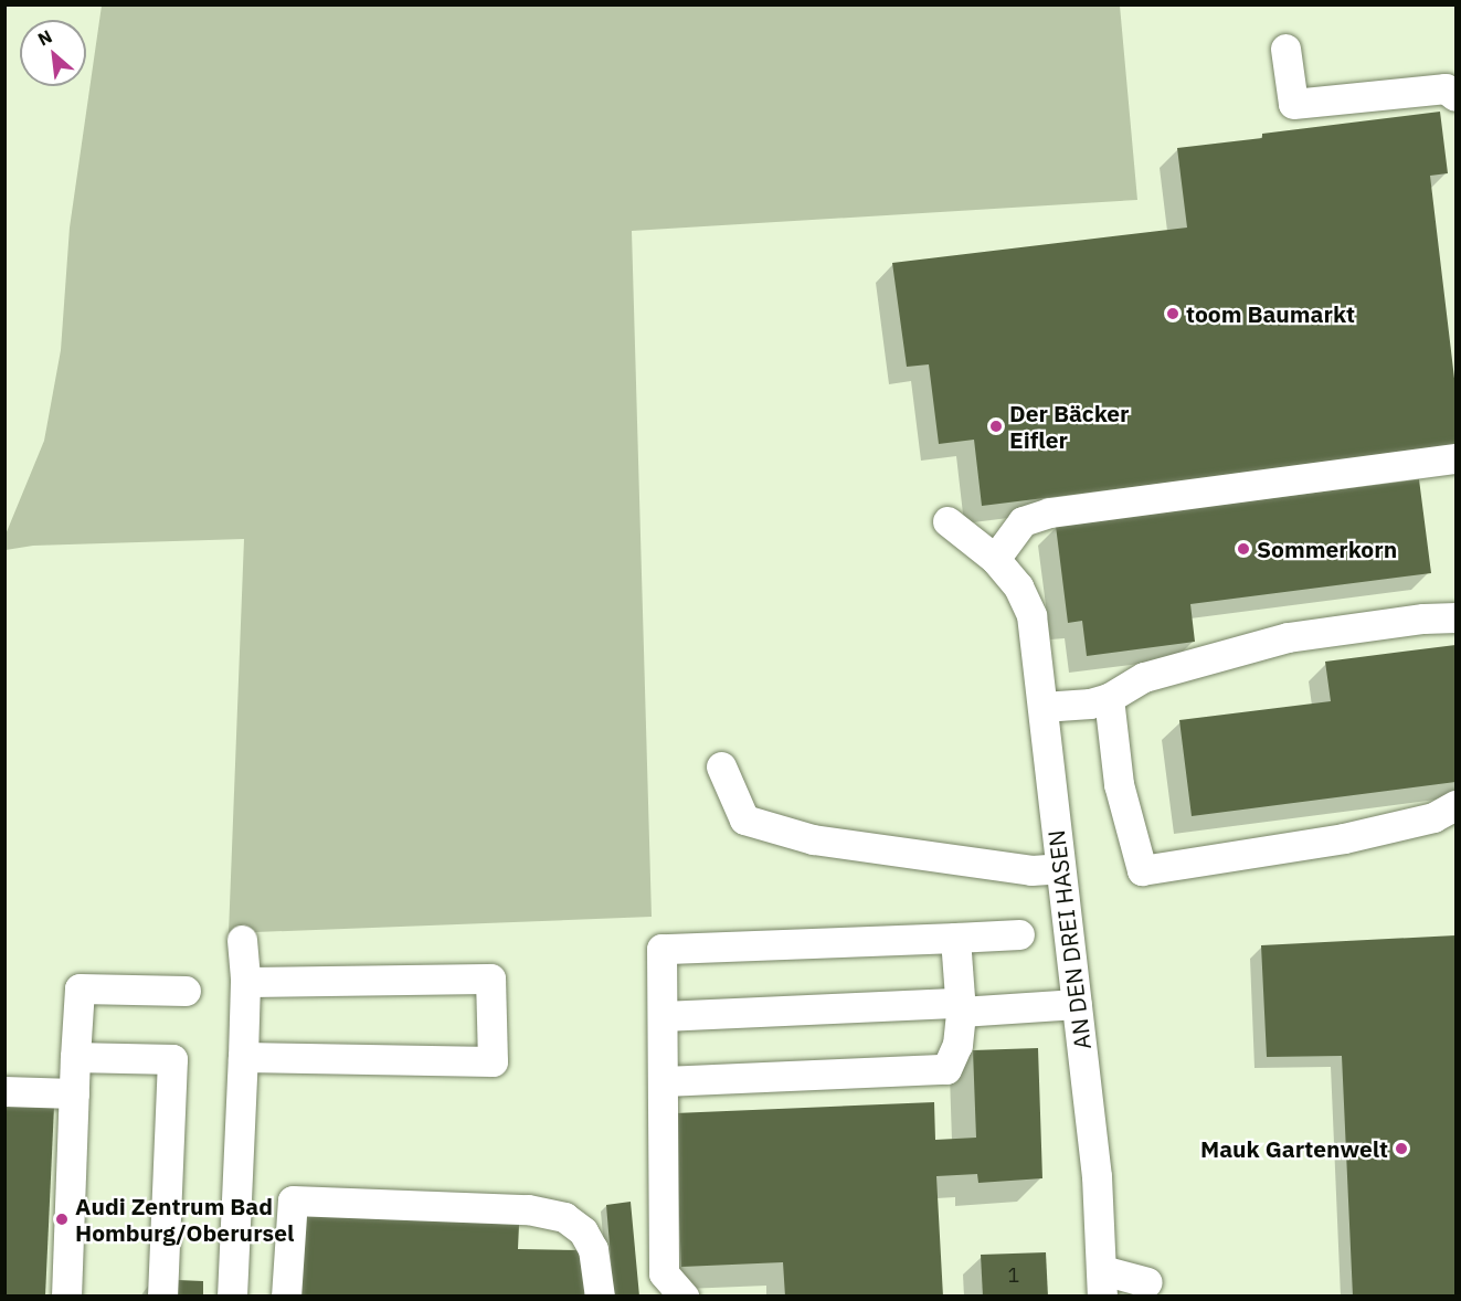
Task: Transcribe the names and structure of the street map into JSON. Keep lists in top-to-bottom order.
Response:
{
  "streets": {
    "street": ["AN DEN DREI HASEN"]
  },
  "places": [
    "toom Baumarkt",
    "Der Bäcker Eifler",
    "Sommerkorn",
    "Mauk Gartenwelt",
    "Audi Zentrum Bad Homburg/Oberursel"
  ],
  "house_numbers": ["1"],
  "north": "top left"
}
